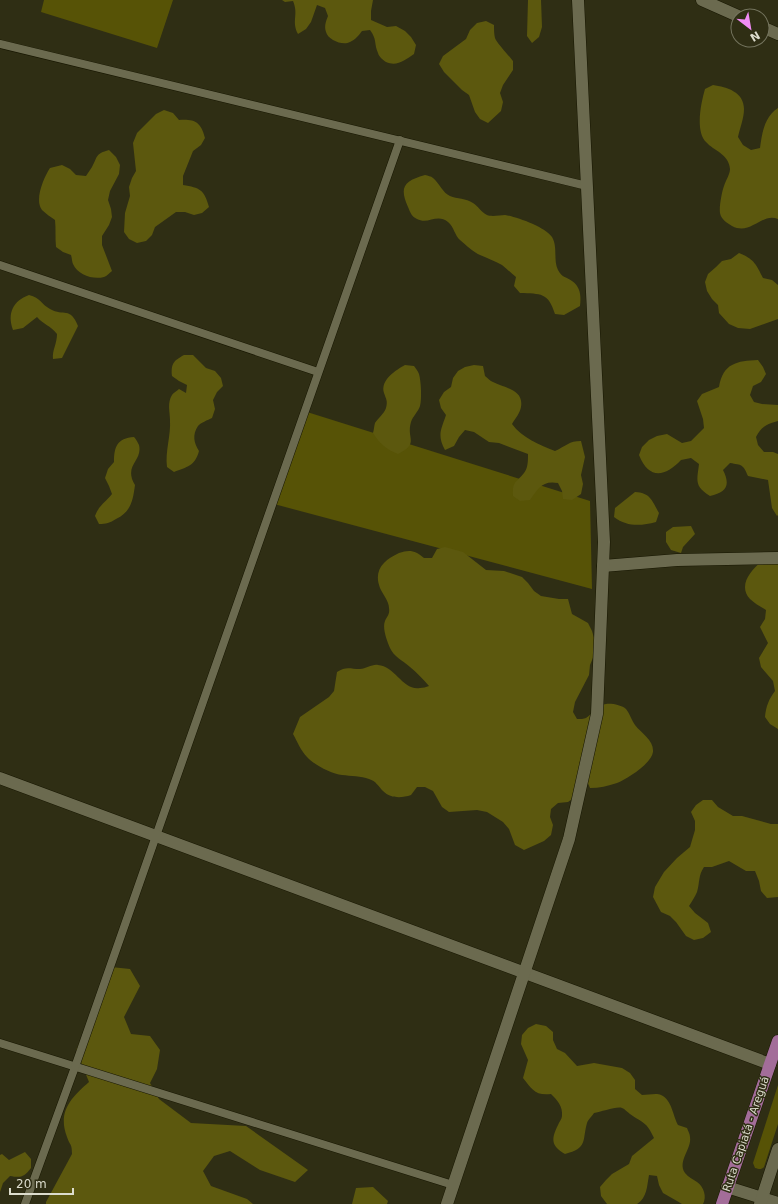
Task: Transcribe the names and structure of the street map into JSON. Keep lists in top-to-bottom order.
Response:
{
  "streets": {
    "main road": ["Ruta Capiatá - Areguá"]
  },
  "scale_bar": "20 m",
  "north": "bottom right"
}
